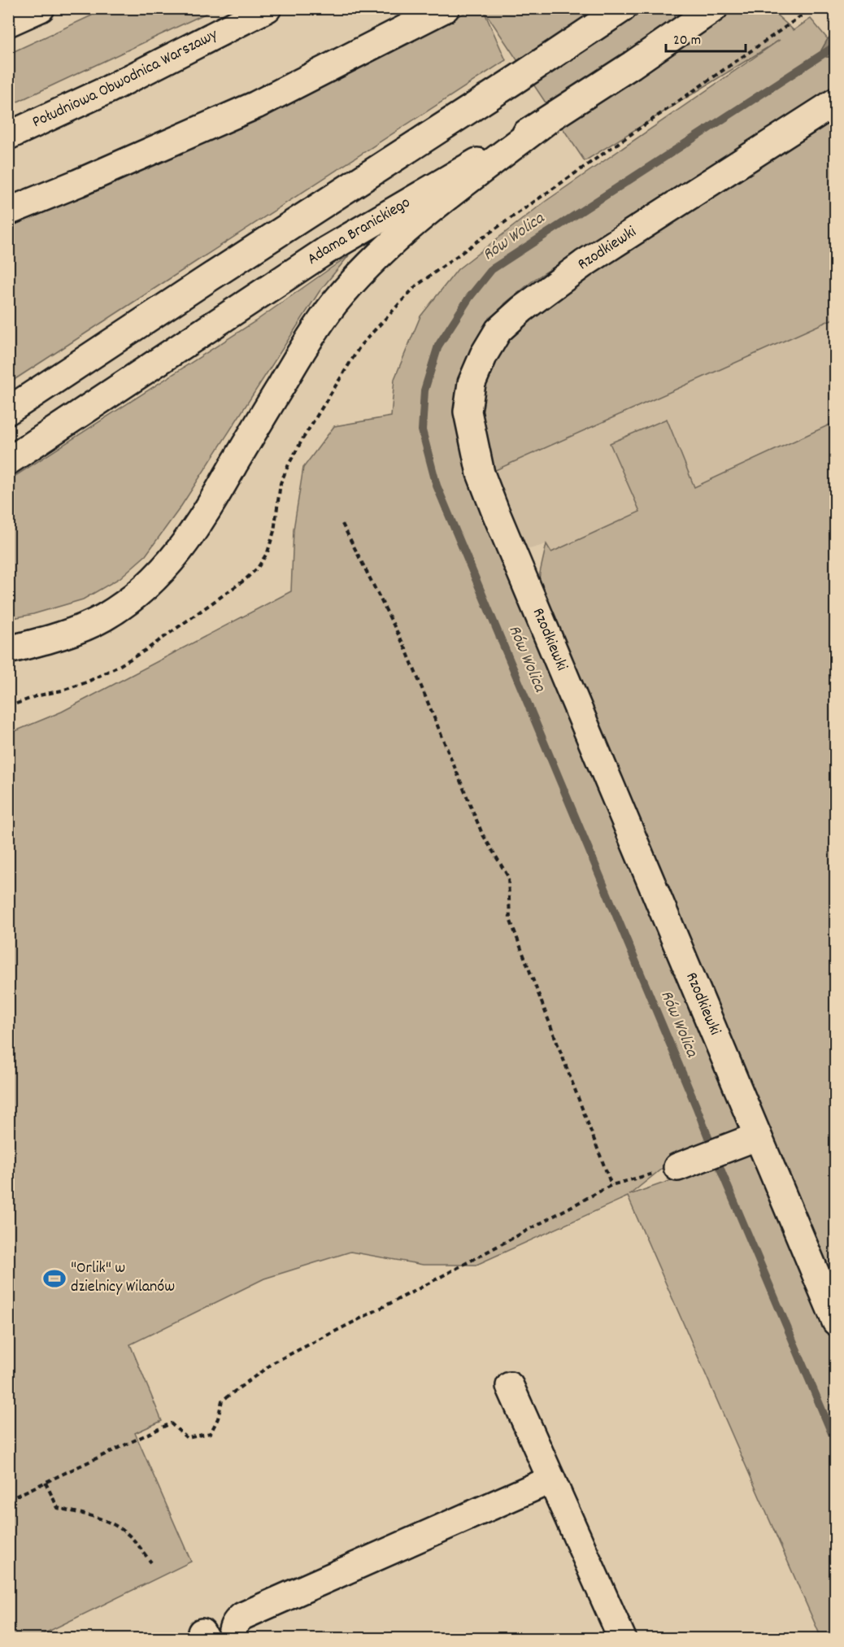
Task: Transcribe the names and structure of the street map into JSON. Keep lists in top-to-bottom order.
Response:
{
  "streets": {
    "main road": ["Południowa Obwodnica Warszawy", "Adama Branickiego", "Rzodkiewki"]
  },
  "water": ["Rów Wolica"],
  "places": {
    "sports": ["\"Orlik\" w dzielnicy Wilanów"]
  },
  "scale_bar": "20 m"
}
